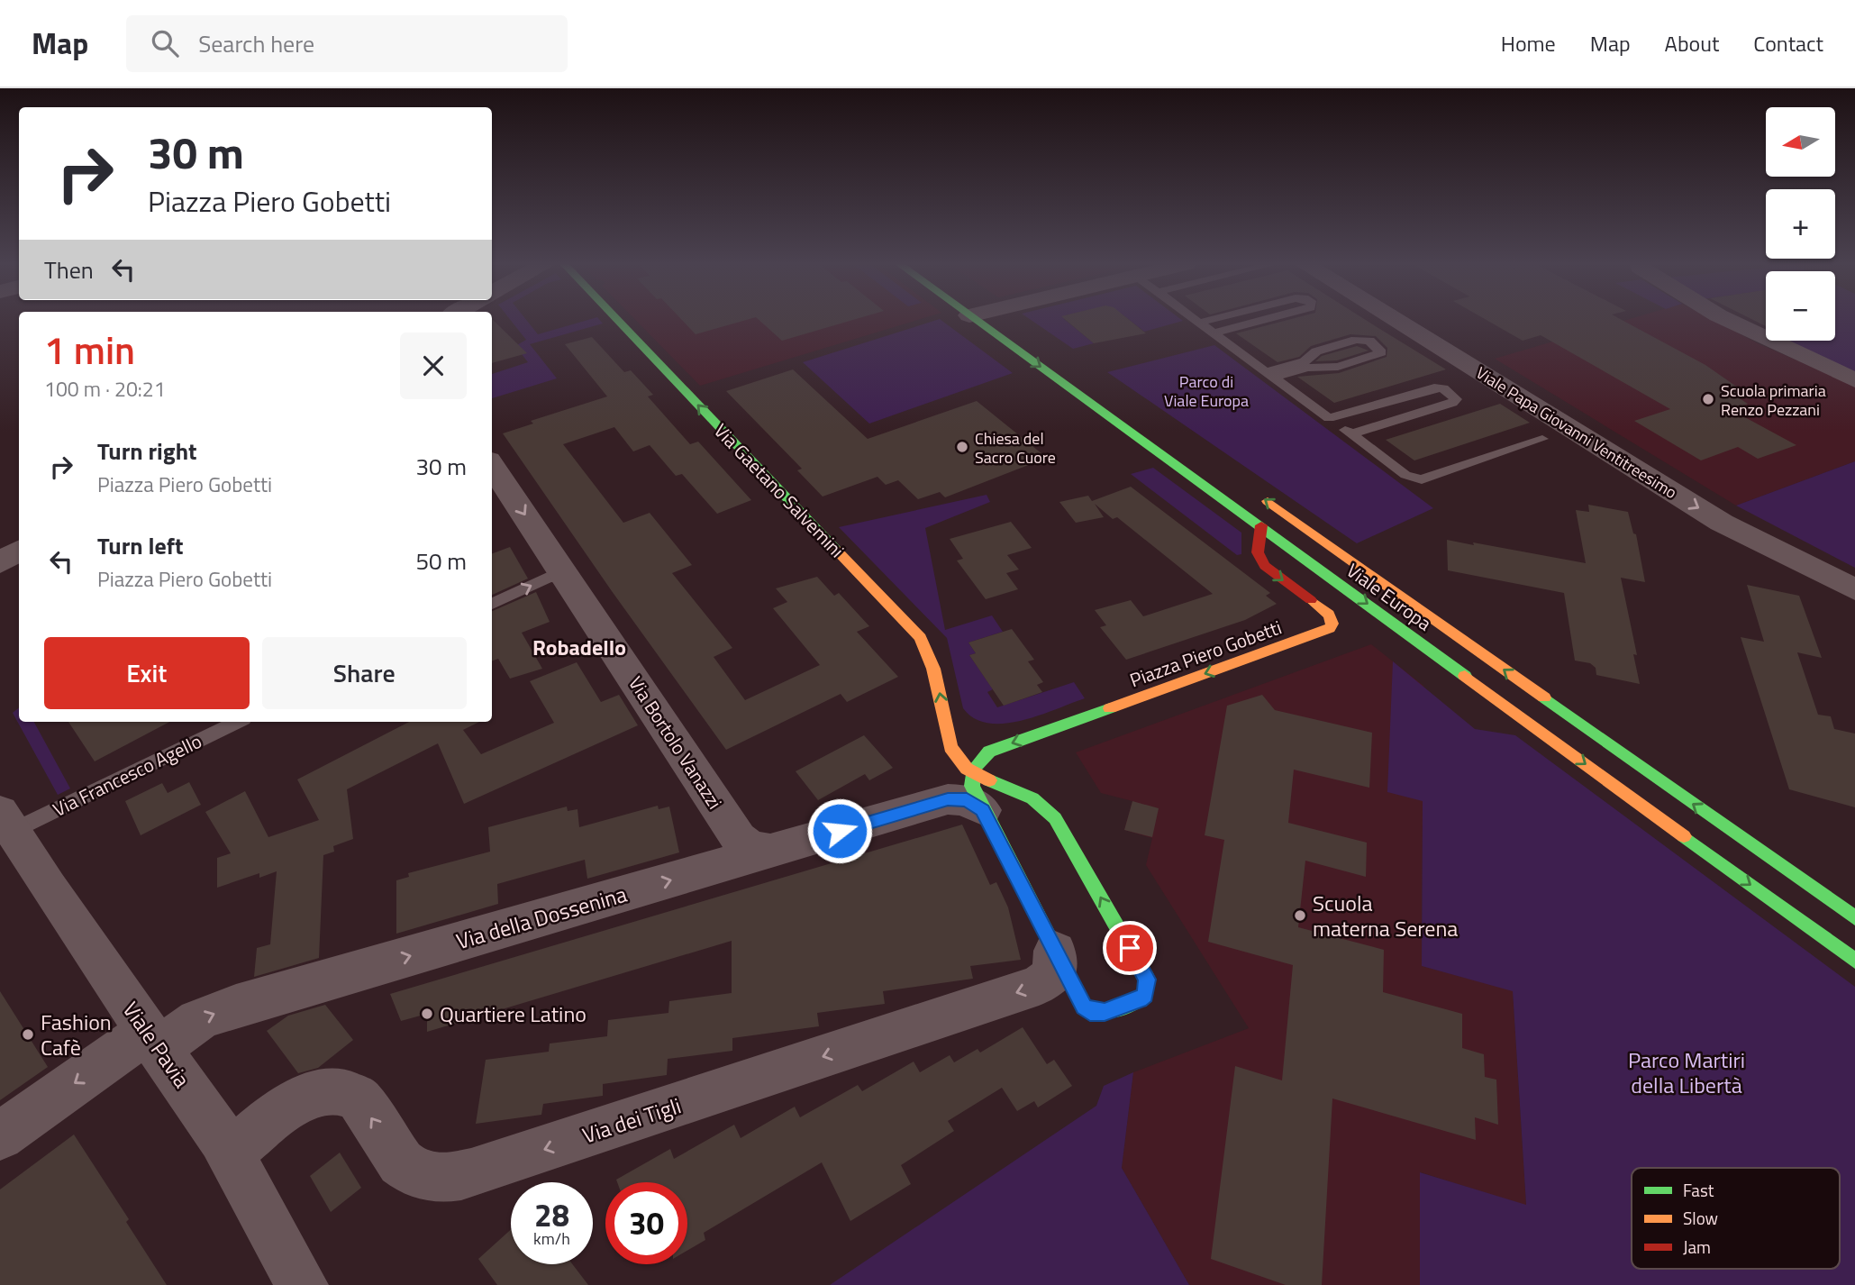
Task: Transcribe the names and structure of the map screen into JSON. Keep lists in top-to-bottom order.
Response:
{
  "streets": {
    "street": [
      "Viale Papa Giovanni Ventitreesimo",
      "Via Gaetano Salvemini",
      "Viale Europa",
      "Piazza Piero Gobetti",
      "Via Bortolo Vanazzi",
      "Via della Dossenina",
      "Viale Pavia",
      "Via dei Tigli"
    ],
    "lane": ["Via Francesco Agello"]
  },
  "crossings": [
    ["Via Gaetano Salvemini", "Piazza Piero Gobetti"],
    ["Viale Europa", "Piazza Piero Gobetti"],
    ["Via Bortolo Vanazzi", "Via della Dossenina"],
    ["Via Francesco Agello", "Viale Pavia"],
    ["Via della Dossenina", "Viale Pavia"],
    ["Viale Pavia", "Via dei Tigli"]
  ],
  "one_way": ["Viale Papa Giovanni Ventitreesimo", "Via Gaetano Salvemini", "Via dei Tigli"],
  "districts": ["Robadello"],
  "parks": ["Parco di Viale Europa", "Parco Martiri della Libertà"],
  "places": [
    "Scuola primaria Renzo Pezzani",
    "Chiesa del Sacro Cuore",
    "Scuola materna Serena",
    "Quartiere Latino",
    "Fashion Cafè"
  ],
  "legend": ["Fast", "Slow", "Jam"],
  "north": "left",
  "page": {
    "header": "Map",
    "search": "Search here",
    "nav": [
      "Home",
      "Map",
      "About",
      "Contact"
    ],
    "map_buttons": ["+", "−"],
    "turn": ["30 m", "Piazza Piero Gobetti"],
    "then": "Then",
    "heading": ["1 min", "100 m · 20:21"],
    "list": [
      {
        "name": "Turn right",
        "note": "Piazza Piero Gobetti",
        "value": "30 m"
      },
      {
        "name": "Turn left",
        "note": "Piazza Piero Gobetti",
        "value": "50 m"
      }
    ],
    "buttons": ["Exit", "Share"],
    "speed": "28 km/h",
    "limit": "30"
  }
}
